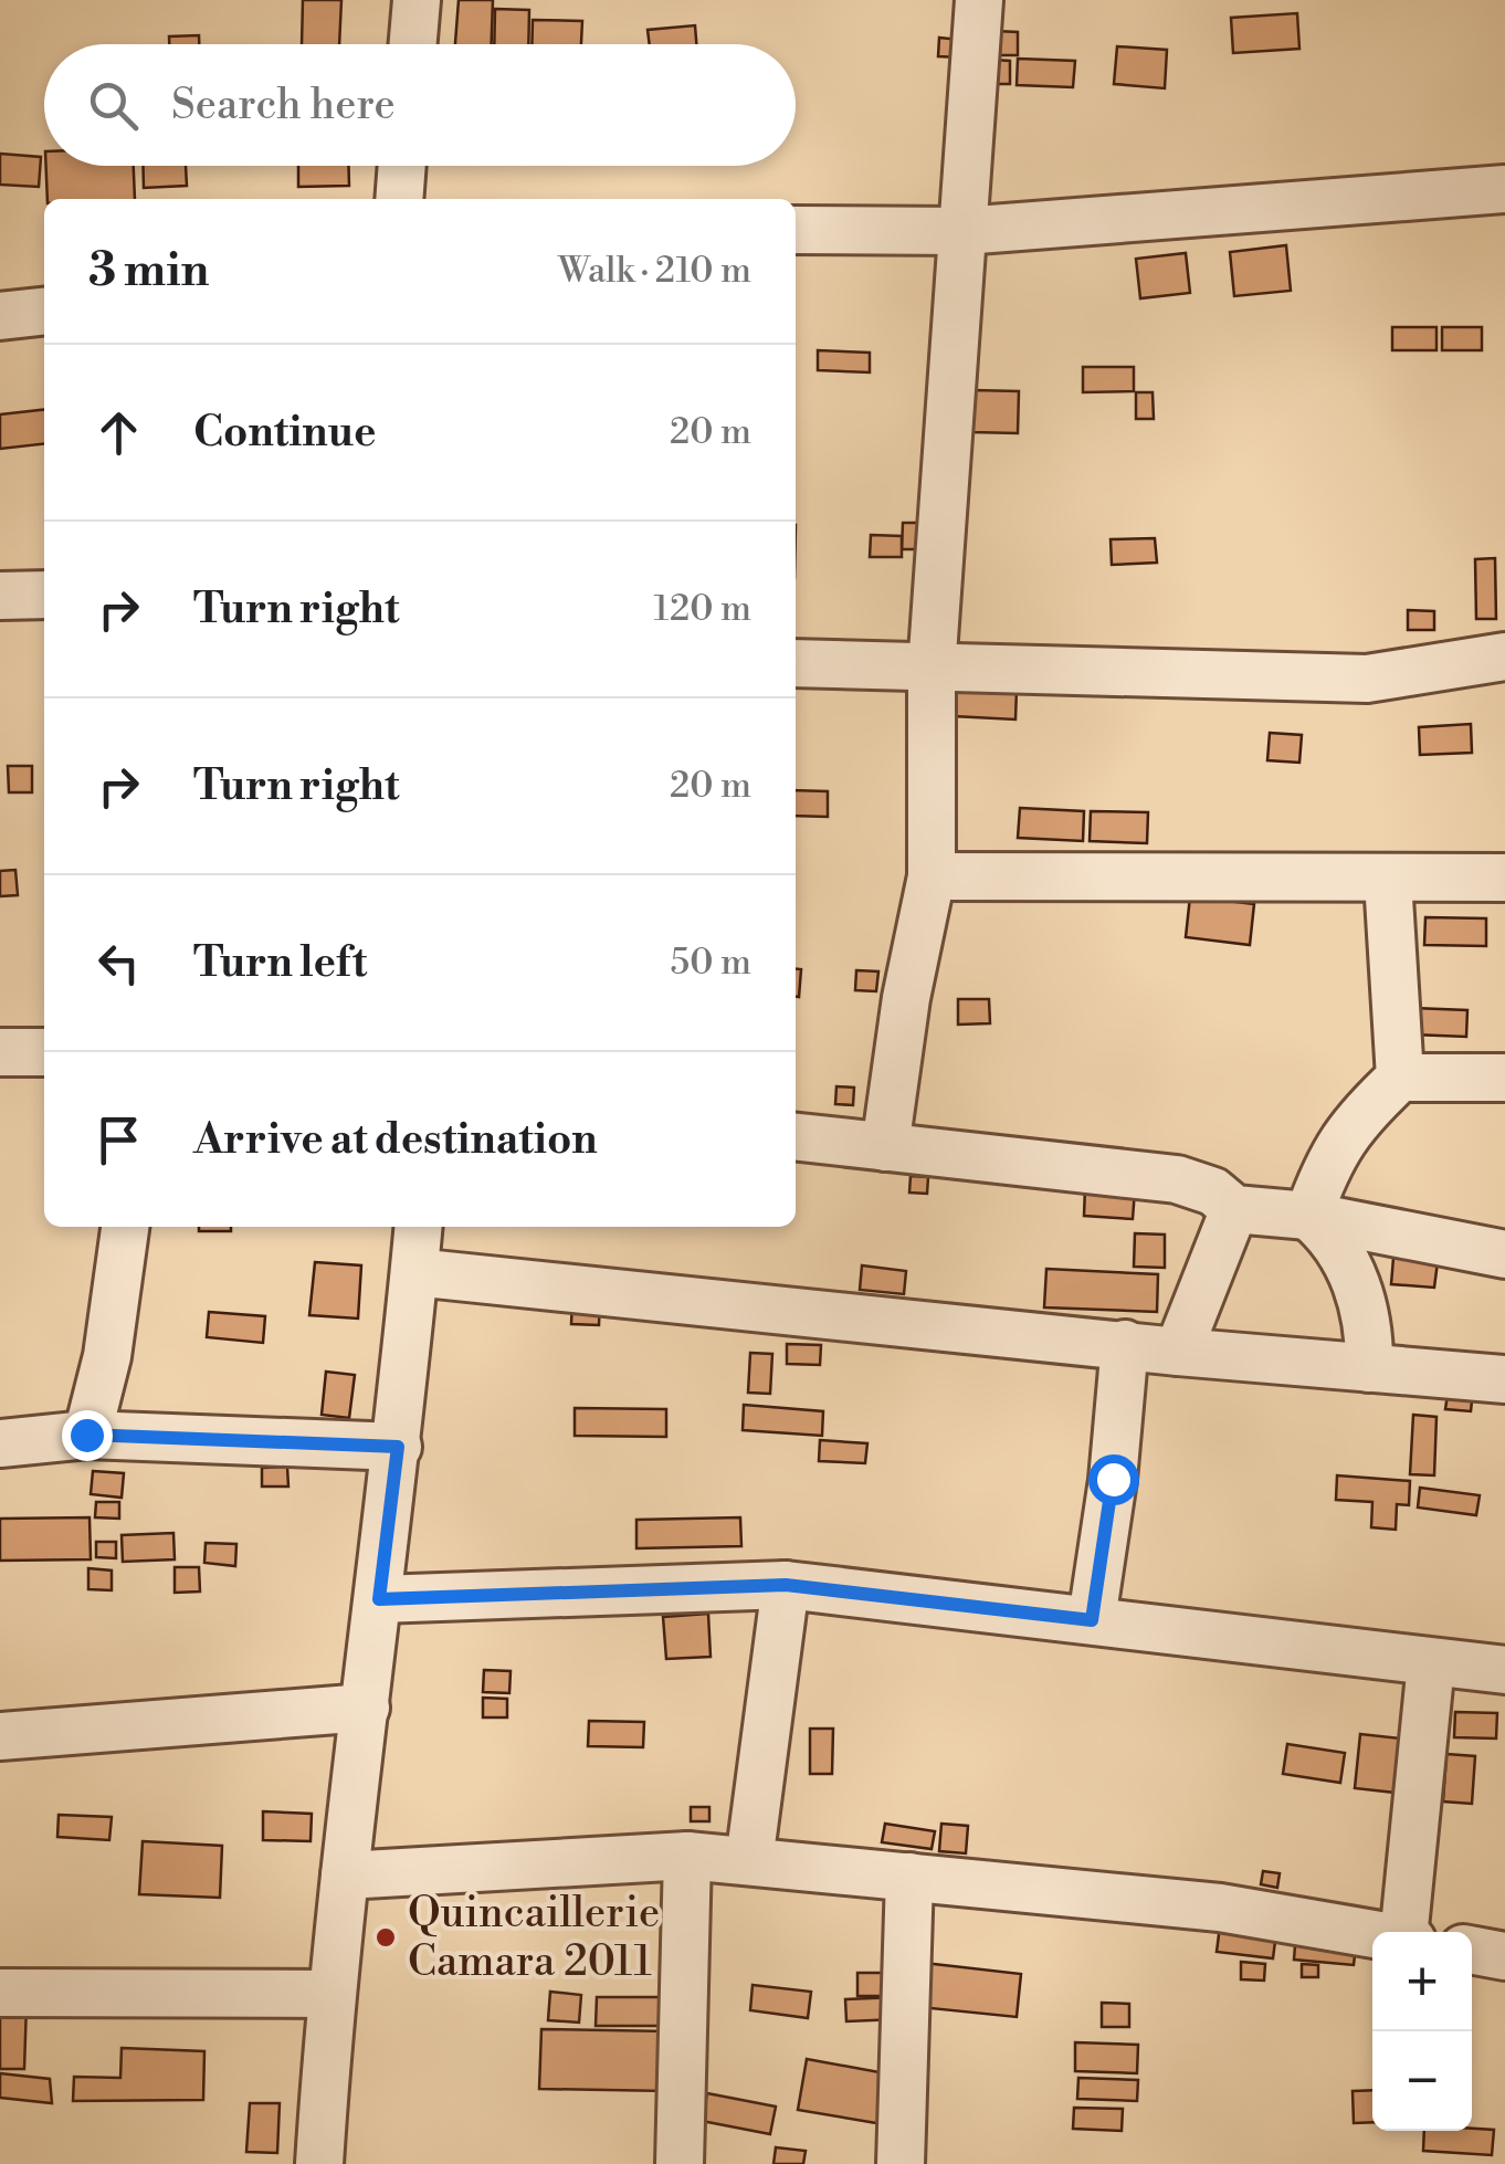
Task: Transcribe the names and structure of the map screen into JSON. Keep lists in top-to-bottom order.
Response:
{
  "places": ["Quincaillerie Camara 2011"],
  "page": {
    "search": "Search here",
    "heading": ["3 min", "Walk · 210 m"],
    "list": [
      ["Continue", "20 m"],
      ["Turn right", "120 m"],
      ["Turn right", "20 m"],
      ["Turn left", "50 m"],
      "Arrive at destination"
    ],
    "map_buttons": ["+", "−"]
  }
}
